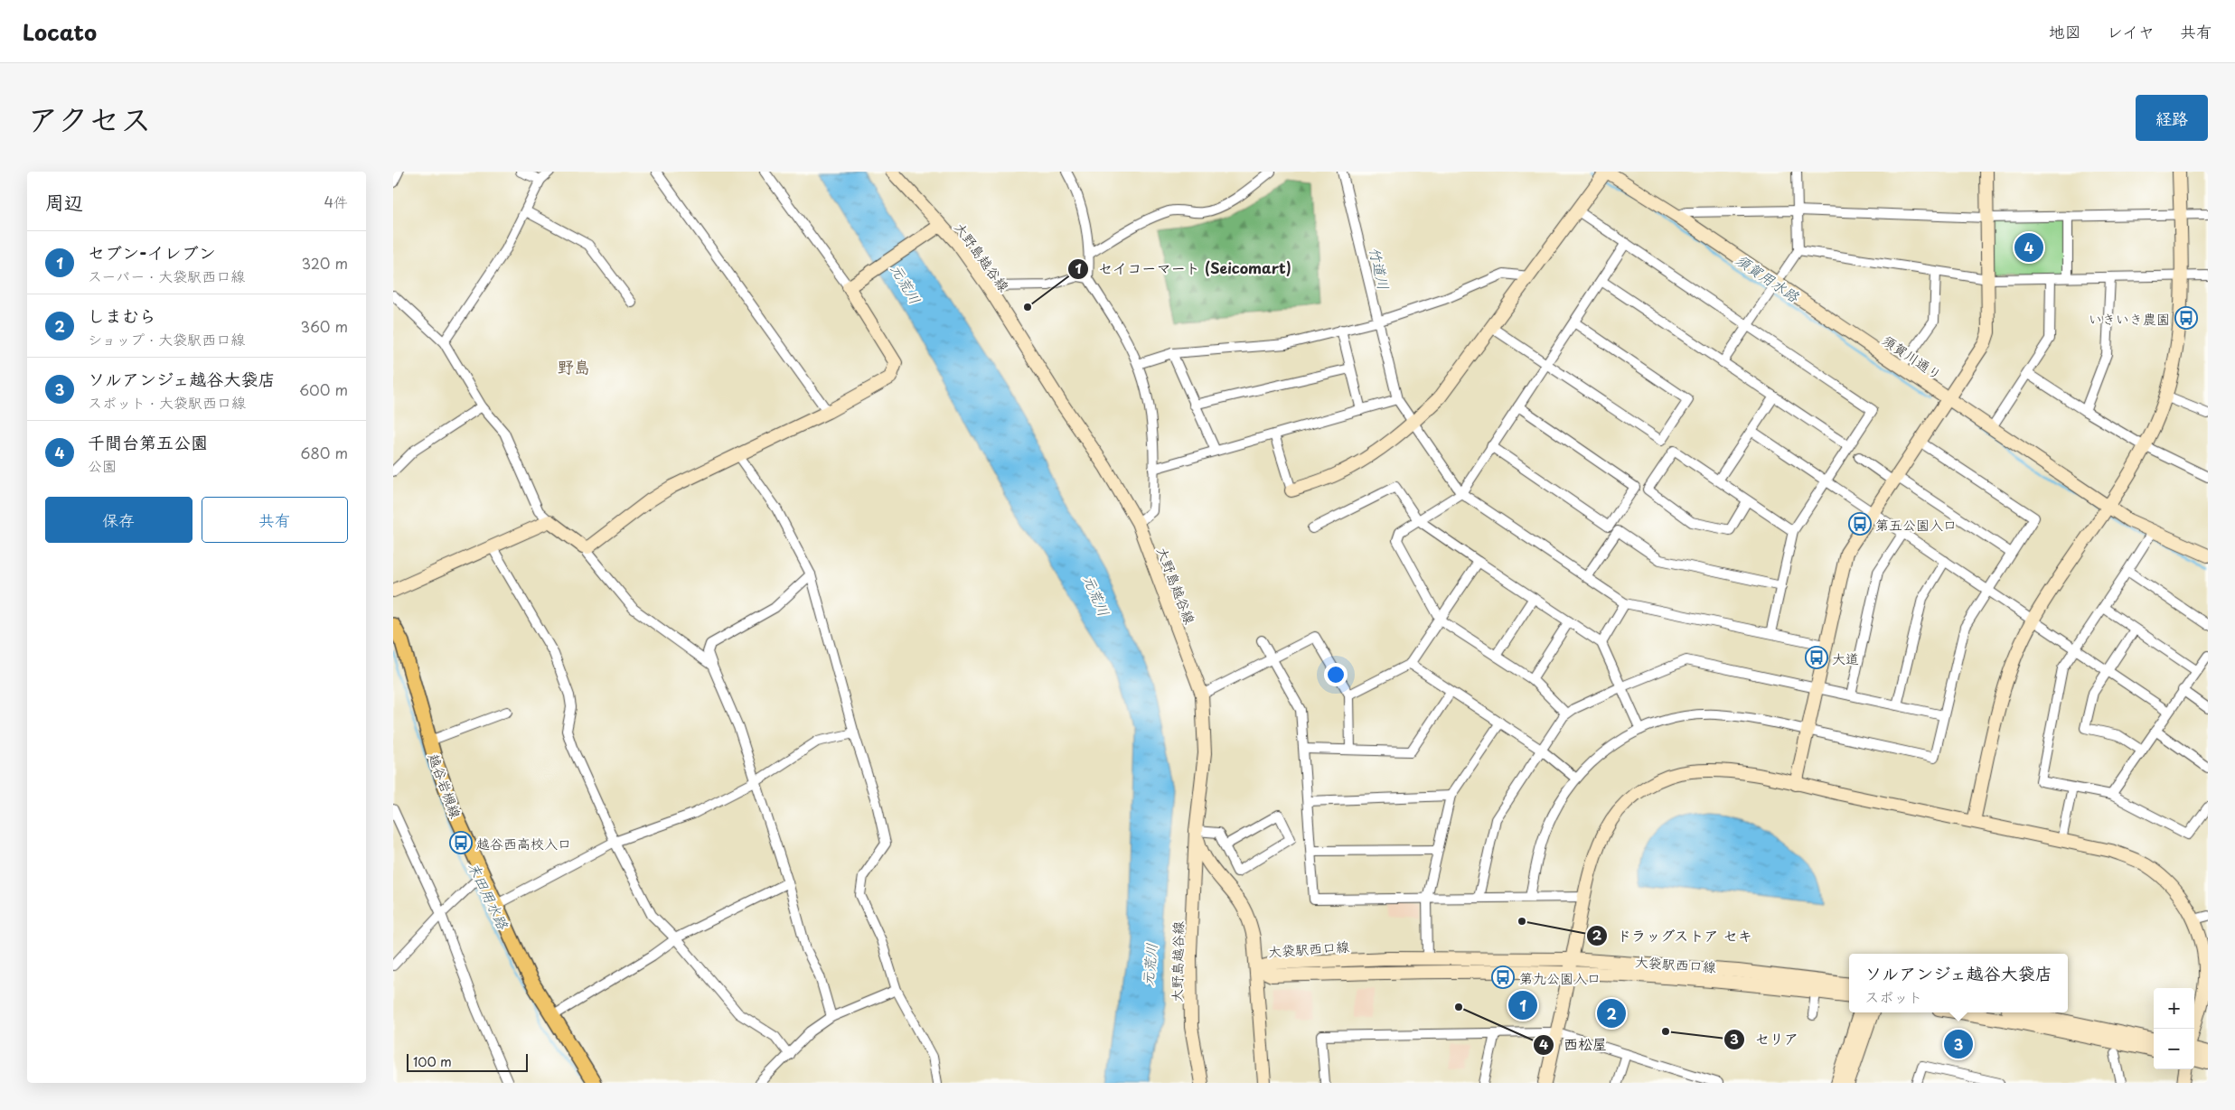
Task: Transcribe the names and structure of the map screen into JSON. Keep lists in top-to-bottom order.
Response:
{
  "streets": {
    "main road": ["越谷岩槻線"],
    "street": ["大野島越谷線", "須賀川通り", "大袋駅西口線"]
  },
  "districts": ["野島"],
  "water": [
    "竹道川",
    "須賀用水路",
    "元荒川",
    "末田用水路"
  ],
  "places": {
    "other": [
      "セイコーマート (Seicomart)",
      "ドラッグストア セキ",
      "西松屋",
      "セリア"
    ],
    "bus stop": [
      "いきいき農園",
      "第五公園入口",
      "大道",
      "越谷西高校入口",
      "第九公園入口"
    ]
  },
  "scale_bar": "100 m",
  "page": {
    "header": "Locato",
    "nav": ["地図", "レイヤ", "共有"],
    "title": "アクセス",
    "buttons": [
      "経路",
      ["保存", "共有"]
    ],
    "heading": ["周辺", "4件"],
    "list": [
      {
        "mark": "1",
        "name": "セブン-イレブン",
        "note": "スーパー · 大袋駅西口線",
        "value": "320 m"
      },
      {
        "mark": "2",
        "name": "しまむら",
        "note": "ショップ · 大袋駅西口線",
        "value": "360 m"
      },
      {
        "mark": "3",
        "name": "ソルアンジェ越谷大袋店",
        "note": "スポット · 大袋駅西口線",
        "value": "600 m"
      },
      {
        "mark": "4",
        "name": "千間台第五公園",
        "note": "公園",
        "value": "680 m"
      }
    ],
    "pins": [
      "4",
      "1",
      "2",
      "3"
    ],
    "popup": ["ソルアンジェ越谷大袋店", "スポット"],
    "map_buttons": ["+", "−"],
    "scale": "100 m"
  }
}
